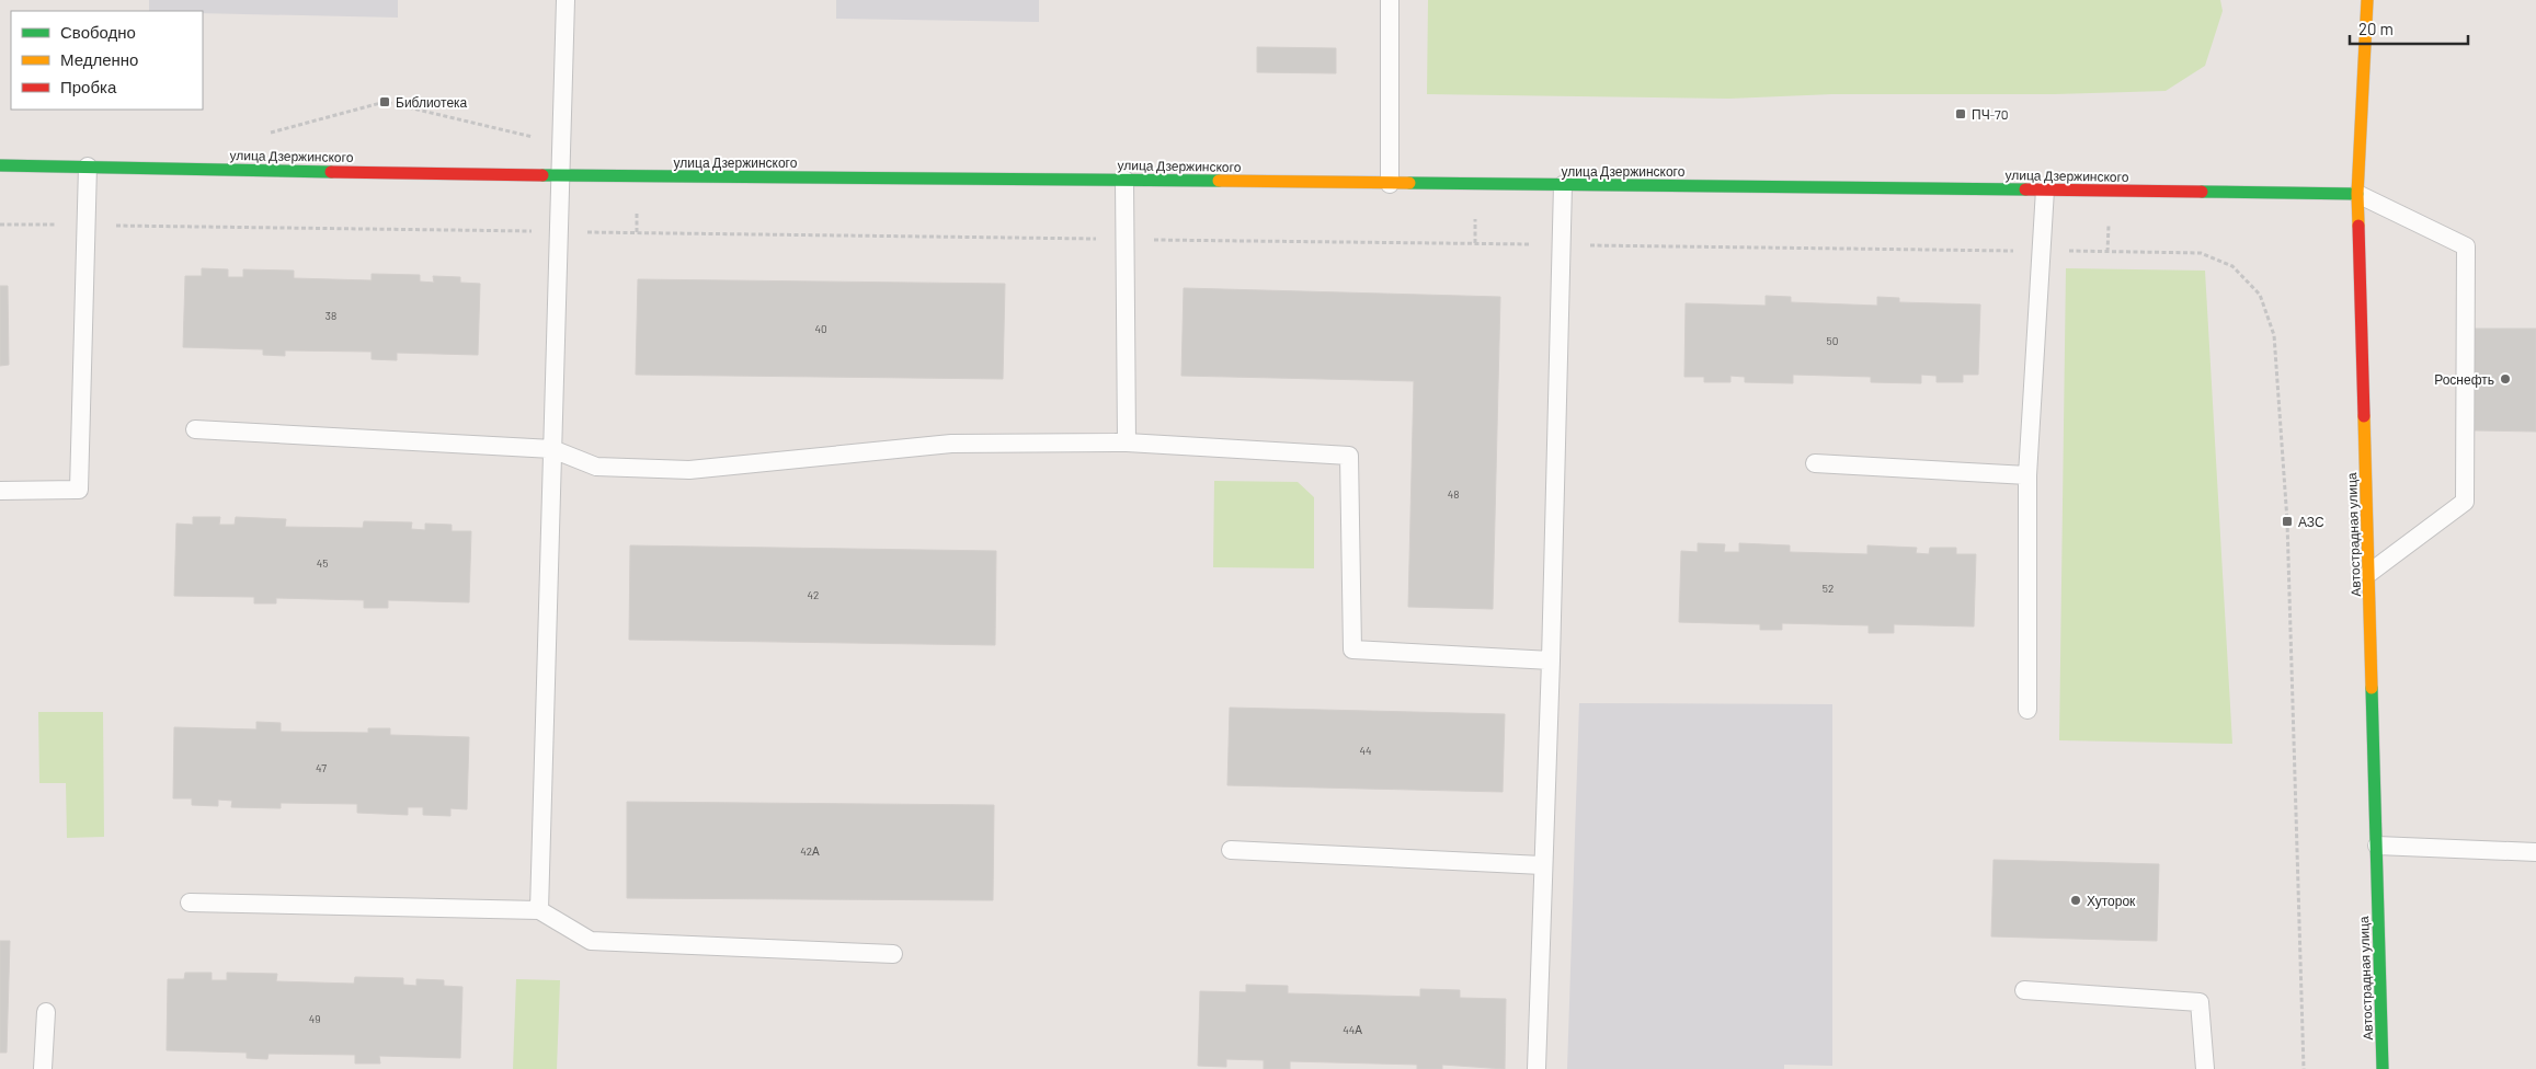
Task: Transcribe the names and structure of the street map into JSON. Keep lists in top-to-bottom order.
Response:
{
  "streets": {
    "street": ["улица Дзержинского", "Автострадная улица"]
  },
  "crossings": [
    ["улица Дзержинского", "Автострадная улица"]
  ],
  "places": {
    "transit": ["Библиотека", "ПЧ-70", "АЗС"],
    "other": ["Роснефть", "Хуторок"]
  },
  "house_numbers": [
    "38",
    "40",
    "50",
    "48",
    "45",
    "52",
    "42",
    "44",
    "47",
    "42А",
    "49",
    "44А"
  ],
  "legend": ["Свободно", "Медленно", "Пробка"],
  "scale_bar": "20 m"
}
